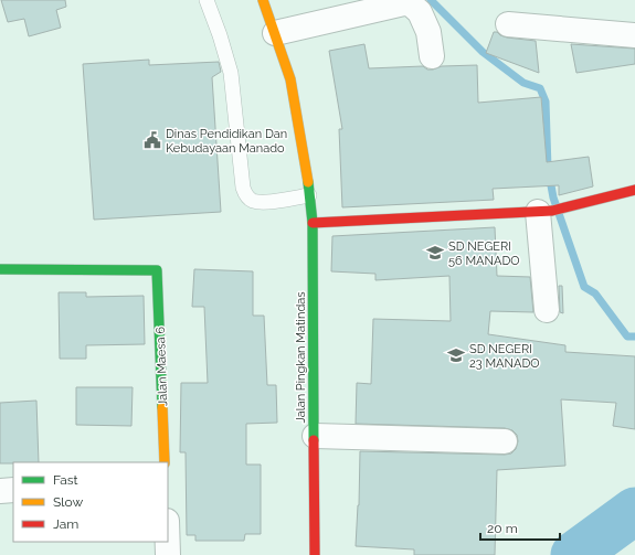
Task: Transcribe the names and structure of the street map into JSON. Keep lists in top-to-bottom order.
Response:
{
  "streets": {
    "street": ["Jalan Pingkan Matindas", "Jalan Maesa 6"]
  },
  "places": {
    "public building": ["Dinas Pendidikan Dan Kebudayaan Manado"],
    "school or university": ["SD NEGERI 56 MANADO", "SD NEGERI 23 MANADO"]
  },
  "legend": ["Fast", "Slow", "Jam"],
  "scale_bar": "20 m"
}
